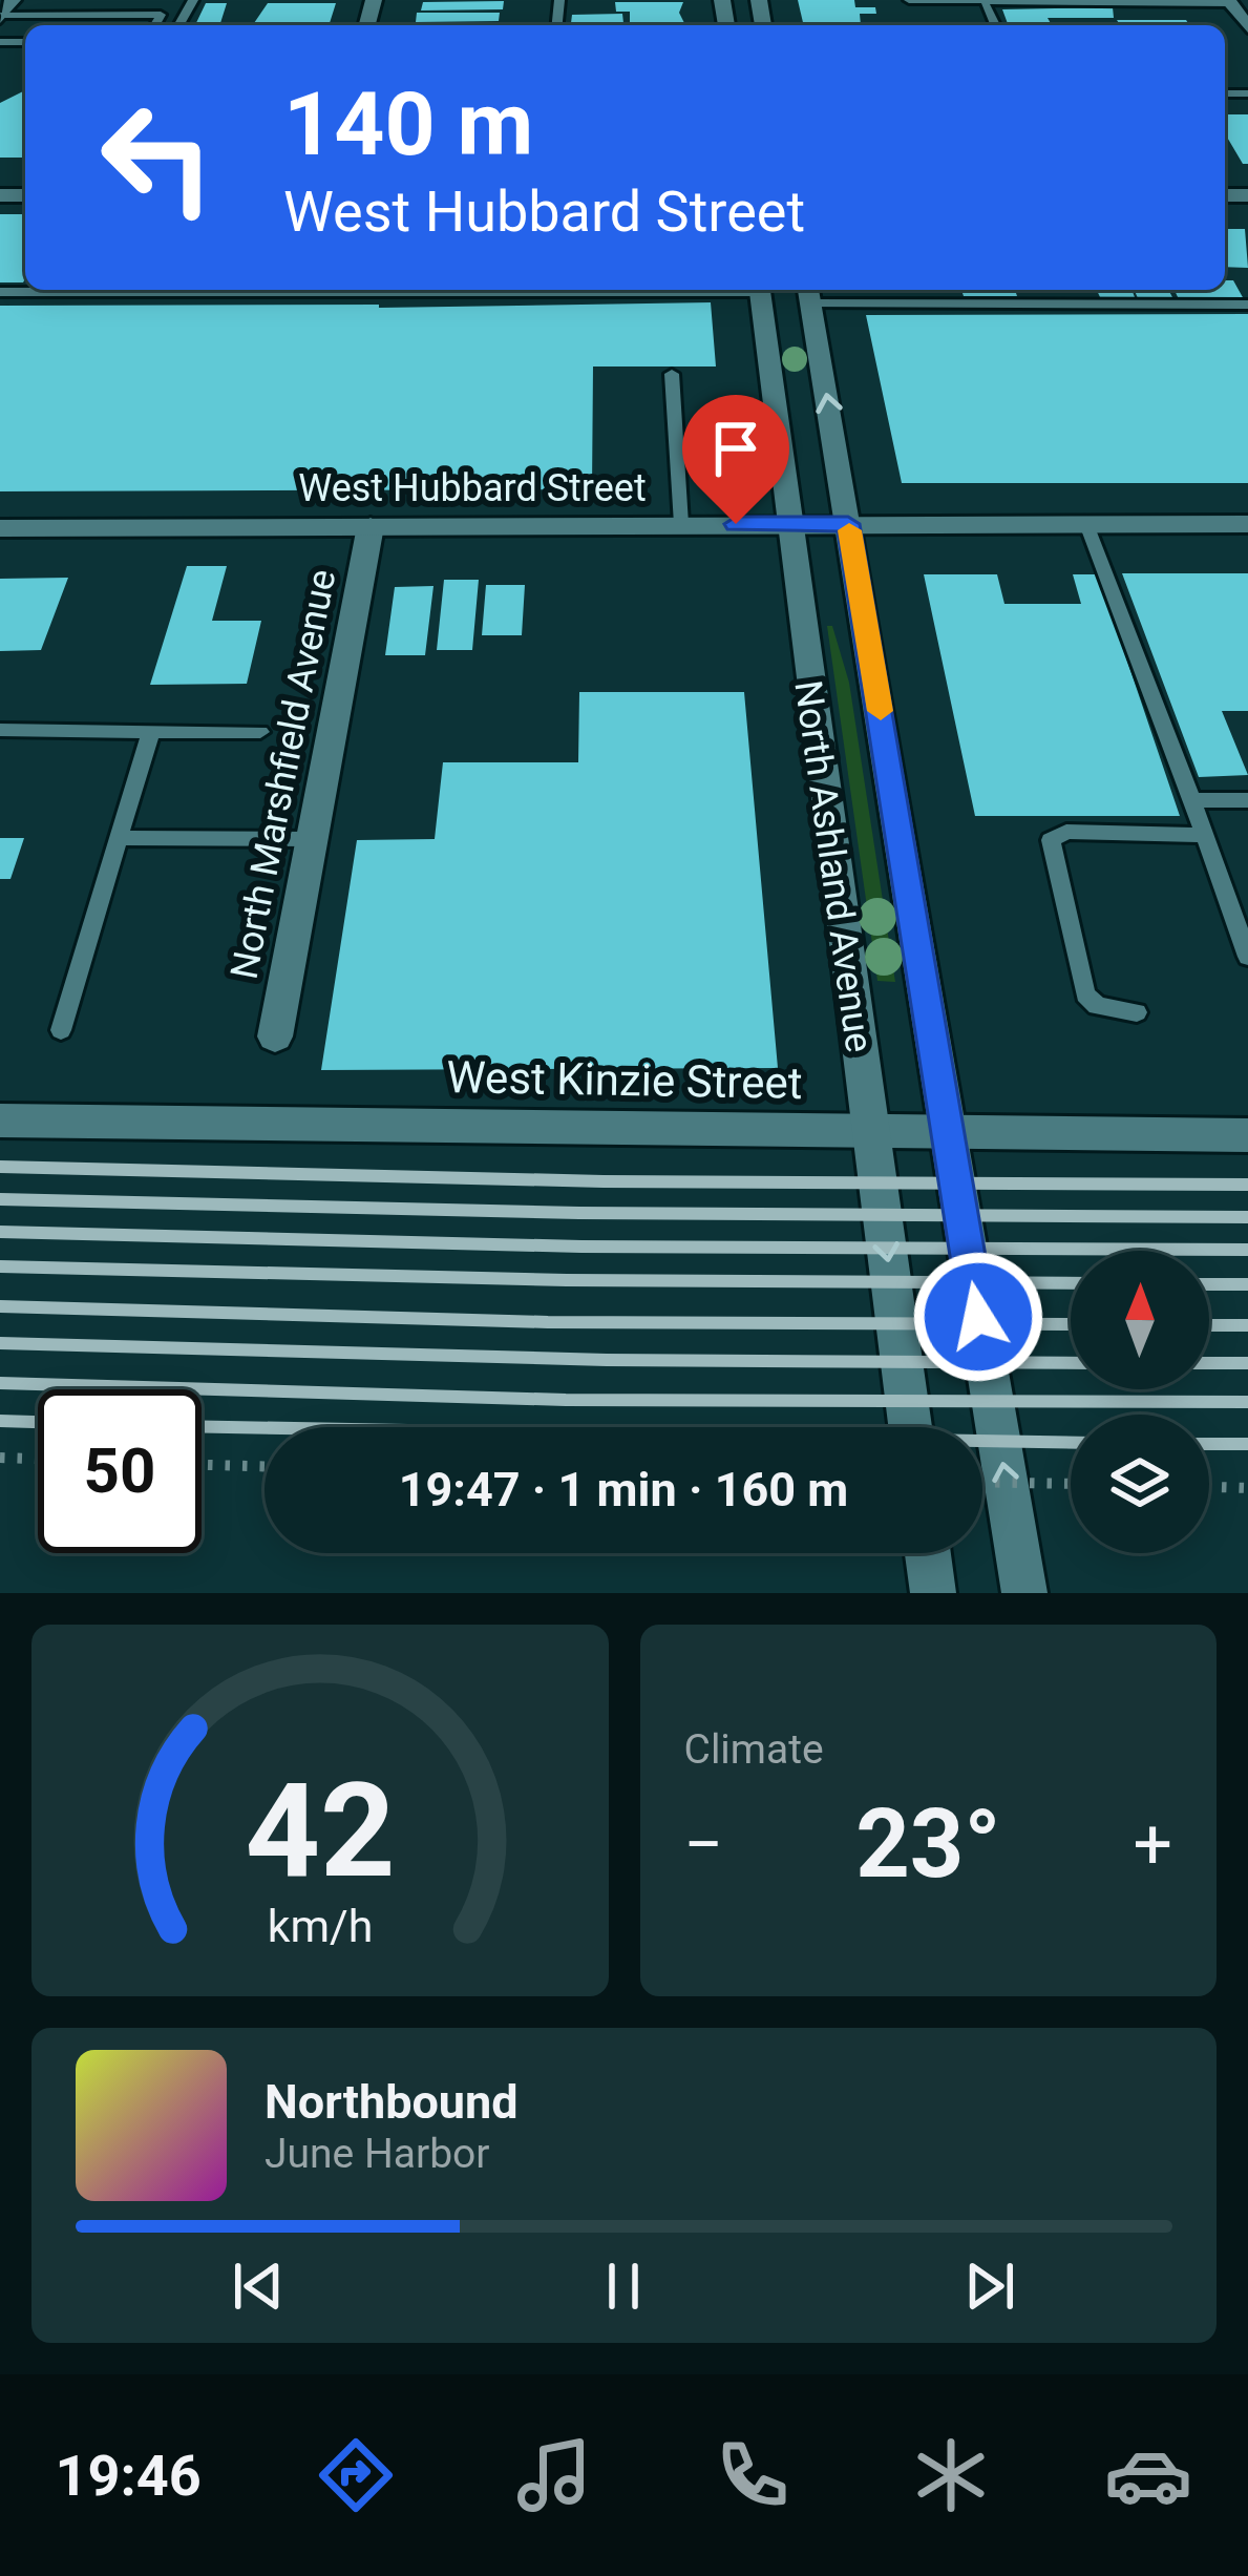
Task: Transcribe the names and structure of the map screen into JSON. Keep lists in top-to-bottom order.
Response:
{
  "streets": {
    "main road": [
      "West Hubbard Street",
      "North Marshfield Avenue",
      "North Ashland Avenue",
      "West Kinzie Street"
    ]
  },
  "crossings": [
    ["West Hubbard Street", "North Marshfield Avenue"],
    ["West Hubbard Street", "North Ashland Avenue"],
    ["North Ashland Avenue", "West Kinzie Street"]
  ],
  "north": "top",
  "page": {
    "turn": ["140 m", "West Hubbard Street"],
    "limit": "50",
    "trip": "19:47 · 1 min · 160 m",
    "tile": "Climate",
    "heat": ["−", "23°", "+"],
    "song": ["Northbound", "June Harbor"],
    "tabs": "19:46",
    "gauge": ["42", "km/h"]
  }
}
